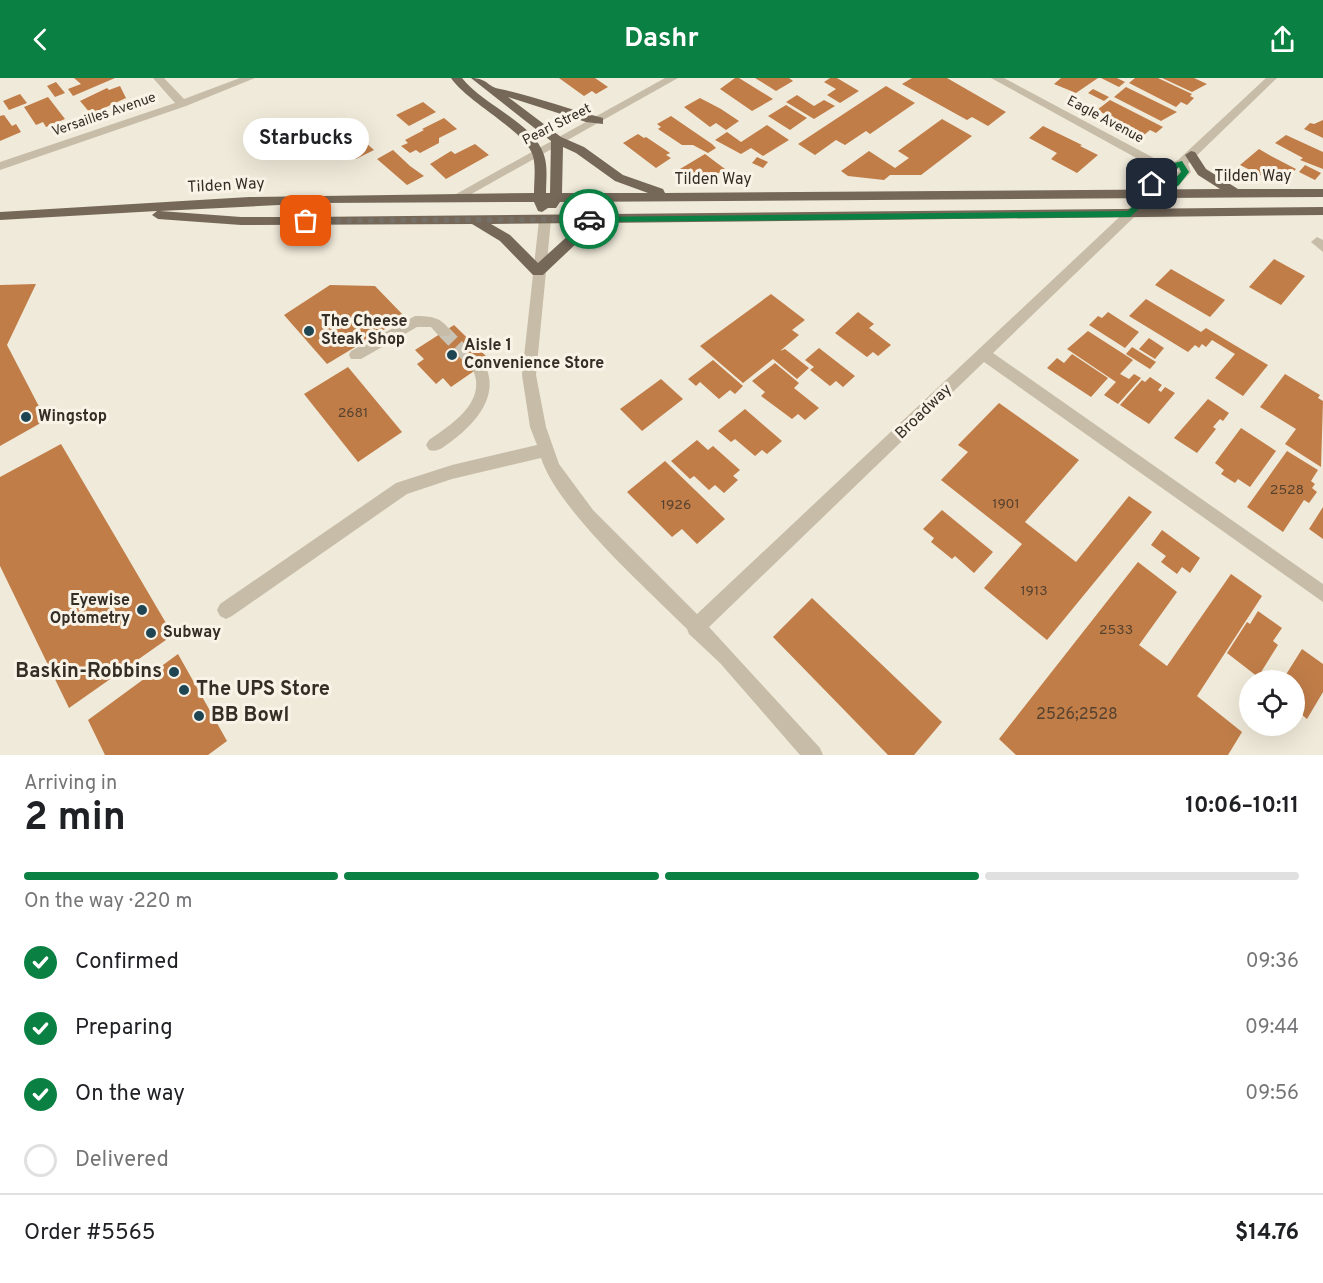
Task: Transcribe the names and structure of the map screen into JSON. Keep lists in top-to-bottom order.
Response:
{
  "streets": {
    "main road": ["Tilden Way"],
    "street": [
      "Versailles Avenue",
      "Eagle Avenue",
      "Pearl Street",
      "Broadway"
    ]
  },
  "crossings": [
    ["Eagle Avenue", "Broadway"],
    ["Pearl Street", "Tilden Way"],
    ["Tilden Way", "Broadway"]
  ],
  "places": [
    "Starbucks",
    "The Cheese Steak Shop",
    "Aisle 1 Convenience Store",
    "Wingstop",
    "Eyewise Optometry",
    "Subway",
    "Baskin-Robbins",
    "The UPS Store",
    "BB Bowl"
  ],
  "house_numbers": [
    "2681",
    "2528",
    "1901",
    "1926",
    "1913",
    "2533",
    "2526;2528"
  ],
  "page": {
    "header": "Dashr",
    "bubble": "Starbucks",
    "heading": ["2 min", "Arriving in", "10:06–10:11"],
    "panel": ["Order #5565", "$14.76"],
    "bar": "On the way · 220 m",
    "list": [
      ["Confirmed", "09:36"],
      ["Preparing", "09:44"],
      ["On the way", "09:56"],
      "Delivered"
    ]
  }
}
